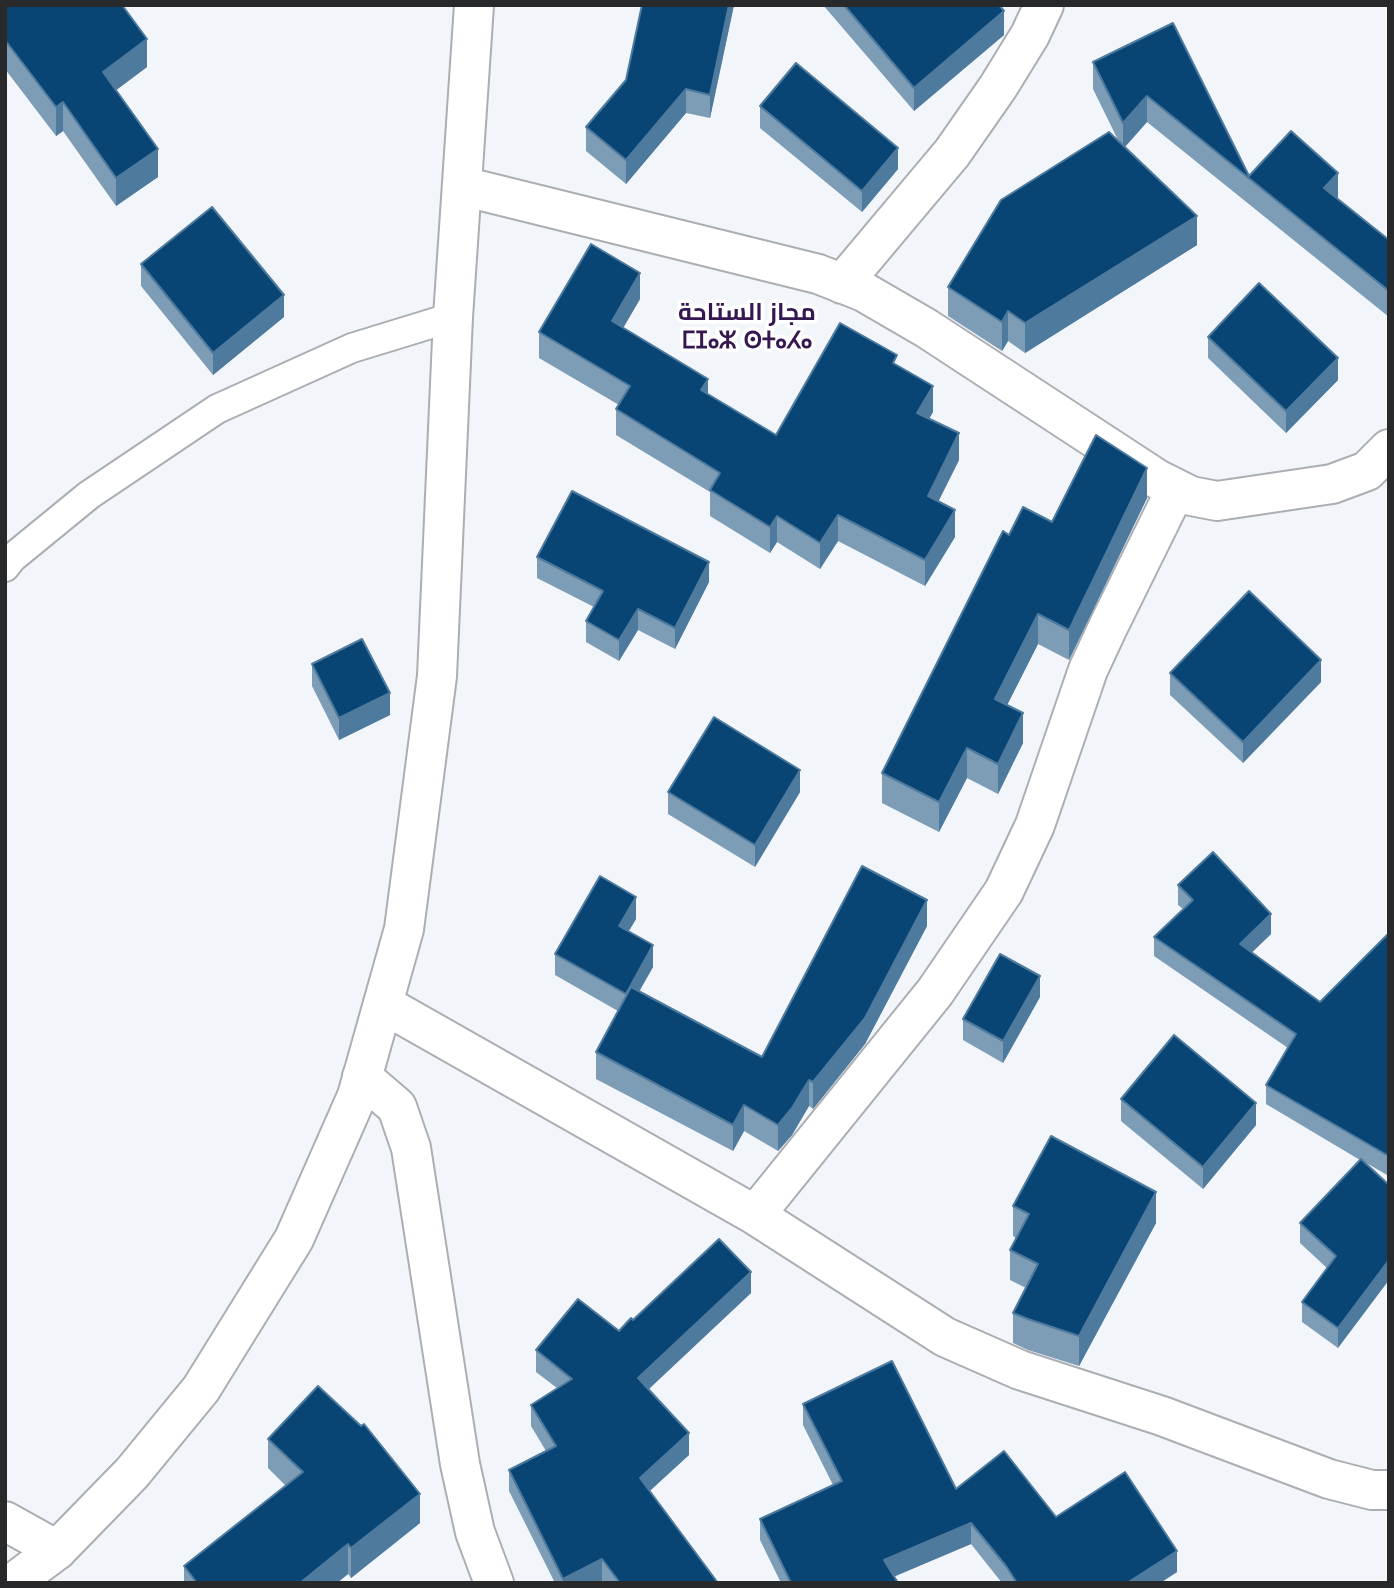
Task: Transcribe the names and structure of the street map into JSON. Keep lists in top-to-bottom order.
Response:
{
  "districts": ["مجاز الستاحة ⵎⵊⴰⵣ ⵙⵜⴰⵃⴰ"]
}
